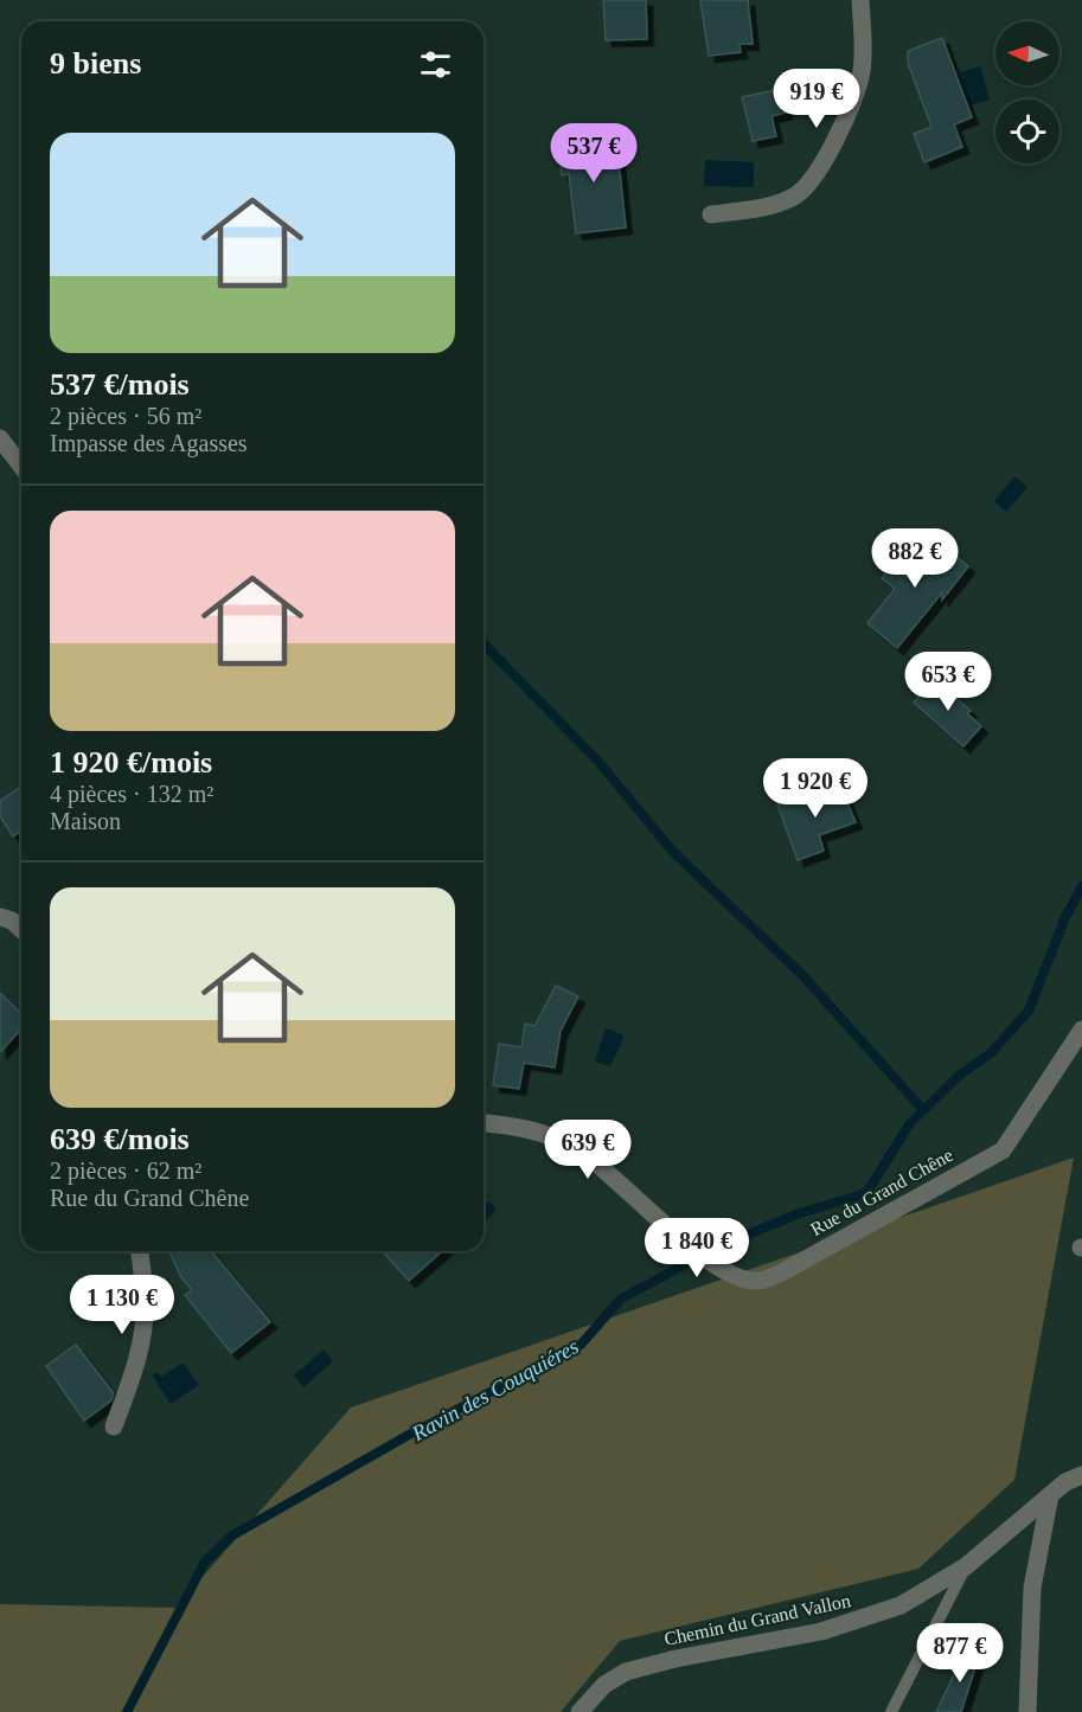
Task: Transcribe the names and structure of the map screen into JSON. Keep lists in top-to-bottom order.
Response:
{
  "streets": {
    "street": ["Rue du Grand Chêne", "Chemin du Grand Vallon"]
  },
  "water": ["Ravin des Couquiéres"],
  "north": "left",
  "page": {
    "heading": "9 biens",
    "price": [
      "919 €",
      "537 €",
      "882 €",
      "653 €",
      "1 920 €",
      "639 €",
      "1 840 €",
      "1 130 €",
      "877 €"
    ],
    "list": [
      {
        "name": "537 €/mois",
        "note": "2 pièces · 56 m² · Impasse des Agasses"
      },
      {
        "name": "1 920 €/mois",
        "note": "4 pièces · 132 m² · Maison"
      },
      {
        "name": "639 €/mois",
        "note": "2 pièces · 62 m² · Rue du Grand Chêne"
      }
    ]
  }
}
